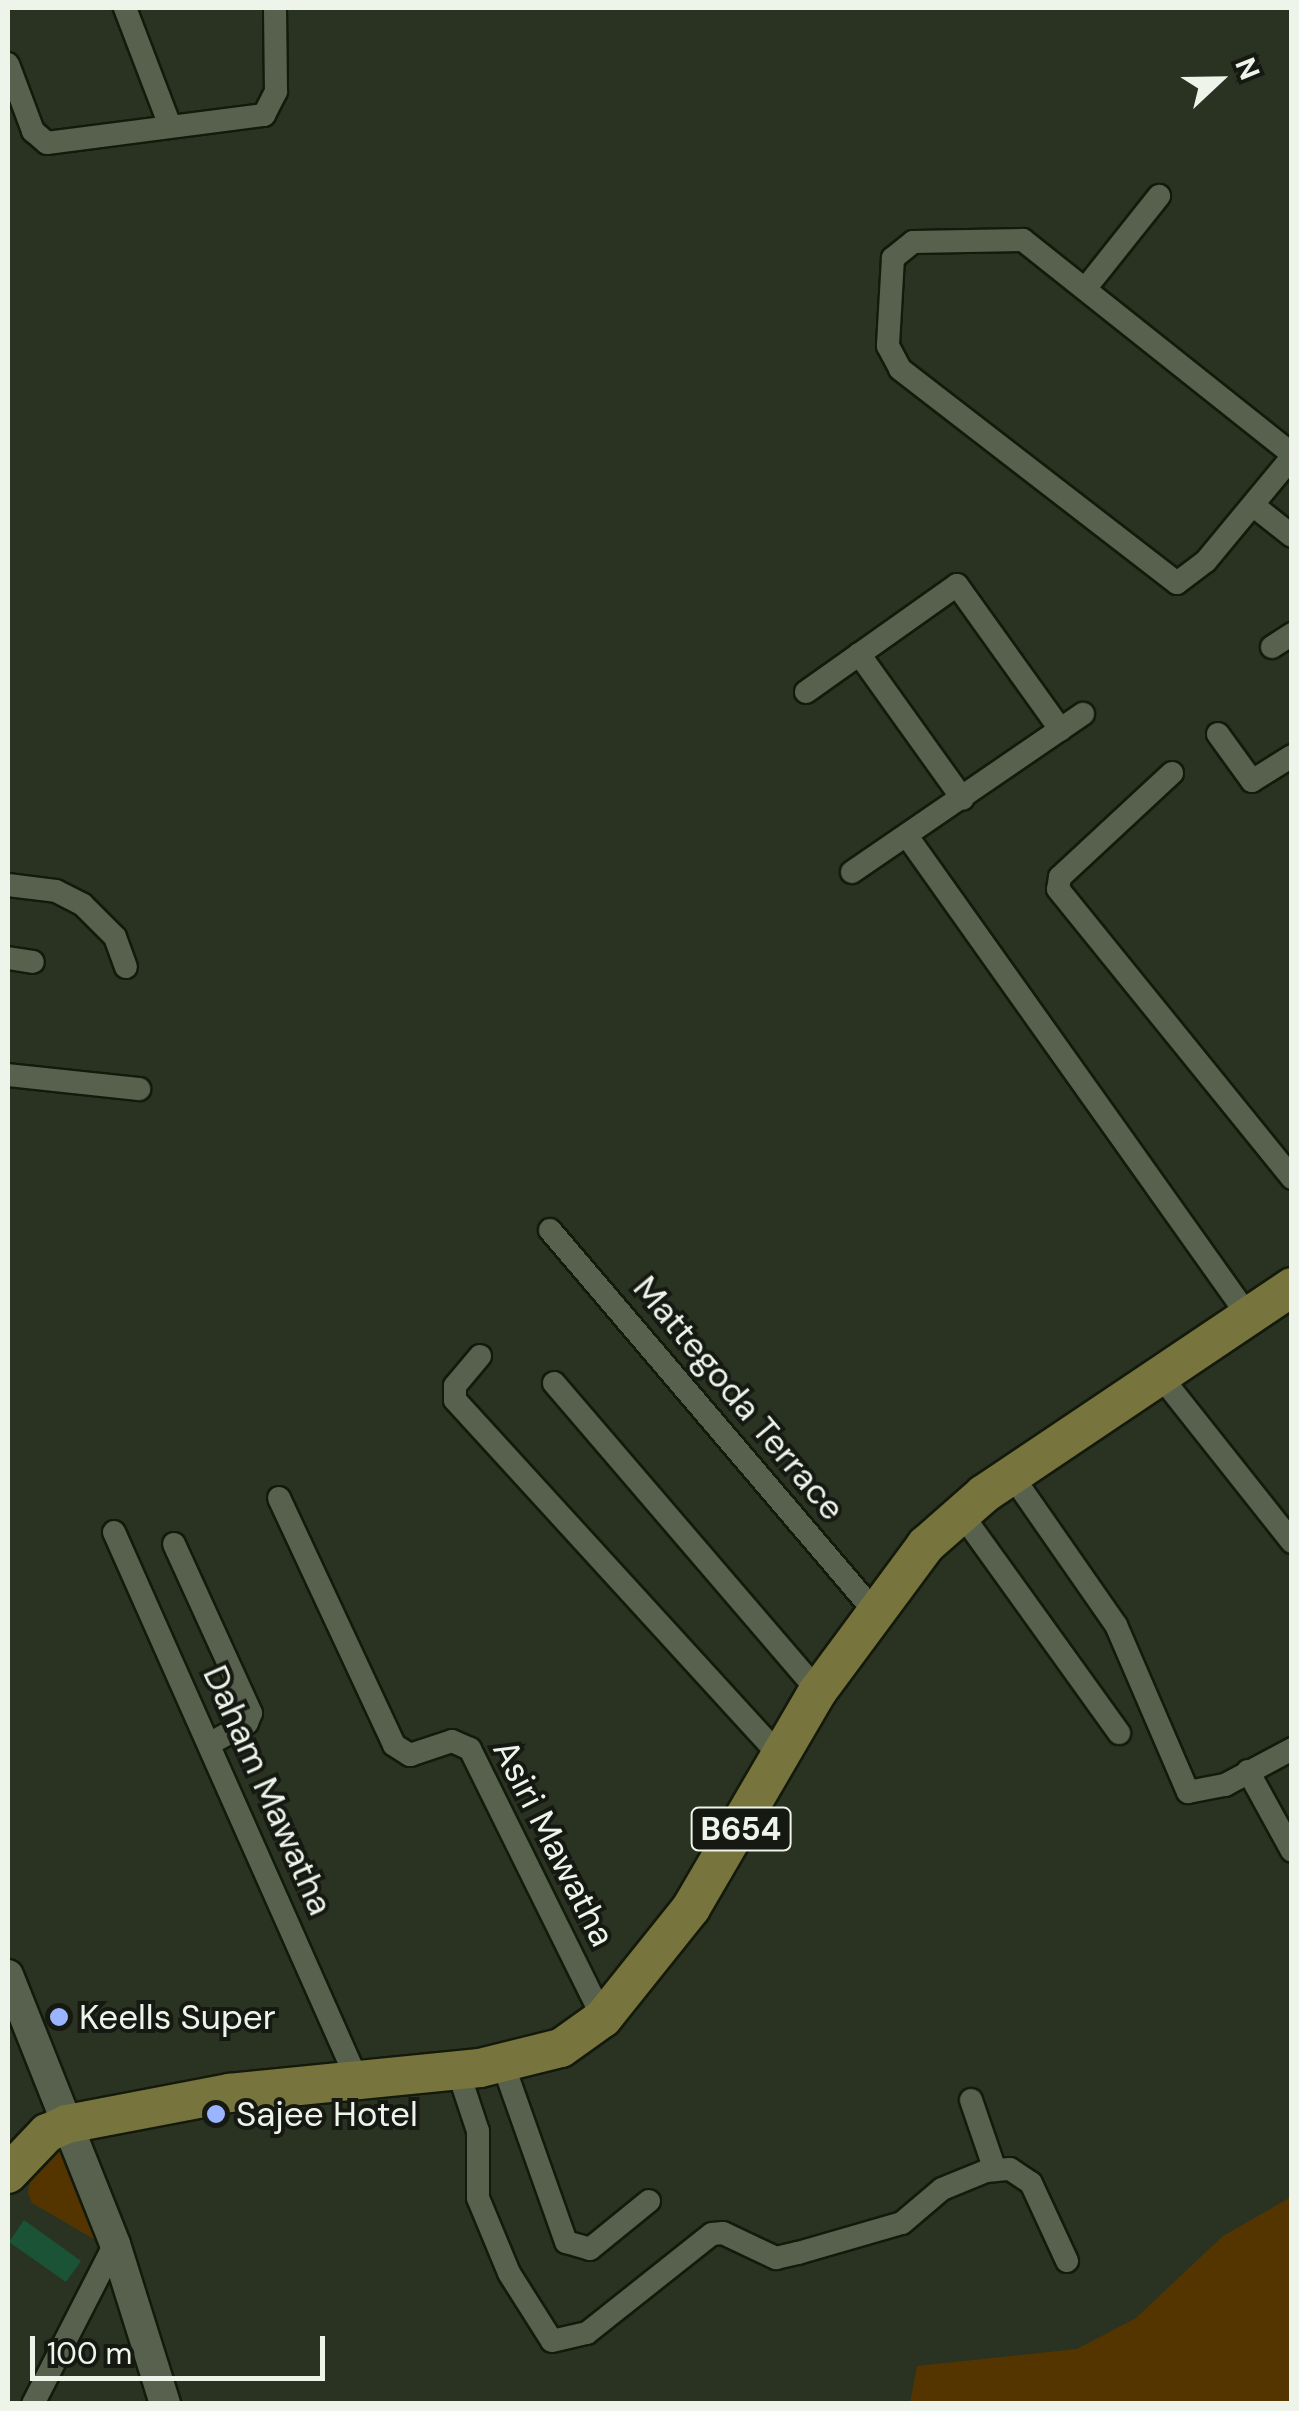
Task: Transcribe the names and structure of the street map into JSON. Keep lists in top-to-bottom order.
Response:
{
  "streets": {
    "main road": ["B654"],
    "street": ["Mattegoda Terrace", "Daham Mawatha", "Asiri Mawatha"]
  },
  "crossings": [
    ["Mattegoda Terrace", "B654"],
    ["Daham Mawatha", "B654"],
    ["B654", "Asiri Mawatha"]
  ],
  "places": ["Keells Super", "Sajee Hotel"],
  "scale_bar": "100 m",
  "north": "right"
}
